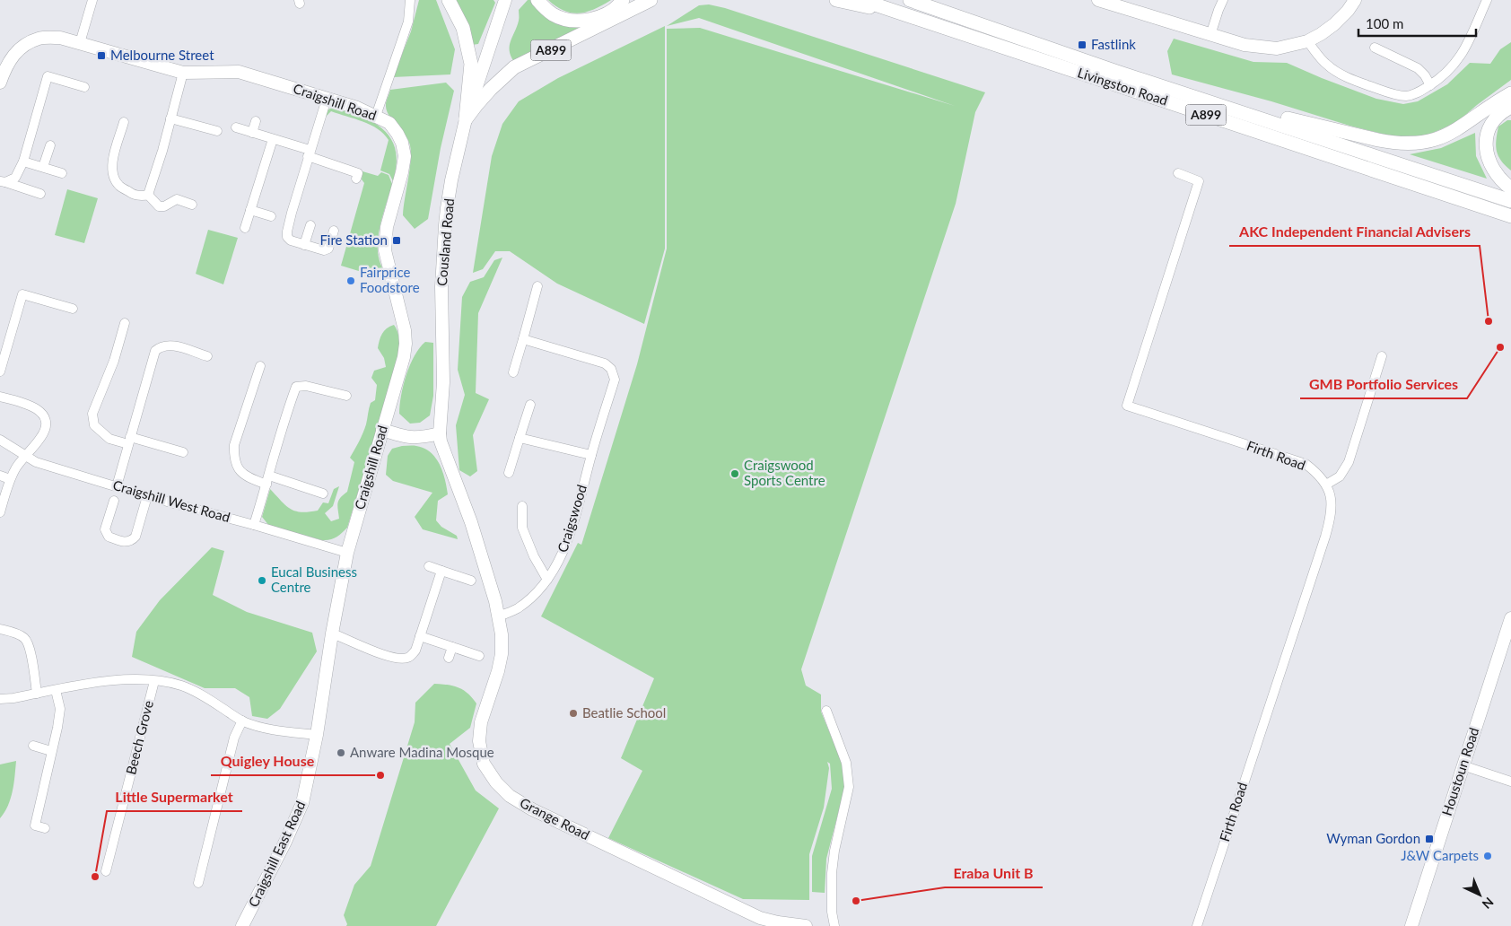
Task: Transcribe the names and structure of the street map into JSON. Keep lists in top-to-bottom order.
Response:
{
  "streets": {
    "main road": ["A899", "Livingston Road"],
    "street": [
      "Craigshill Road",
      "Cousland Road",
      "Firth Road",
      "Craigshill West Road",
      "Craigswood",
      "Beech Grove",
      "Houstoun Road",
      "Grange Road",
      "Craigshill East Road"
    ]
  },
  "crossings": [
    ["A899", "Livingston Road"],
    ["A899", "Cousland Road"],
    ["Craigshill Road", "Craigshill West Road"],
    ["Craigshill Road", "Craigshill East Road"],
    ["Cousland Road", "Grange Road"],
    ["Craigswood", "Grange Road"]
  ],
  "places": {
    "transit": [
      "Fastlink",
      "Melbourne Street",
      "Fire Station",
      "Wyman Gordon"
    ],
    "other": [
      "Fairprice Foodstore",
      "AKC Independent Financial Advisers",
      "GMB Portfolio Services",
      "Craigswood Sports Centre",
      "Eucal Business Centre",
      "Beatlie School",
      "Anware Madina Mosque",
      "Quigley House",
      "J&W Carpets",
      "Little Supermarket",
      "Eraba Unit B"
    ]
  },
  "scale_bar": "100 m",
  "north": "bottom right"
}
